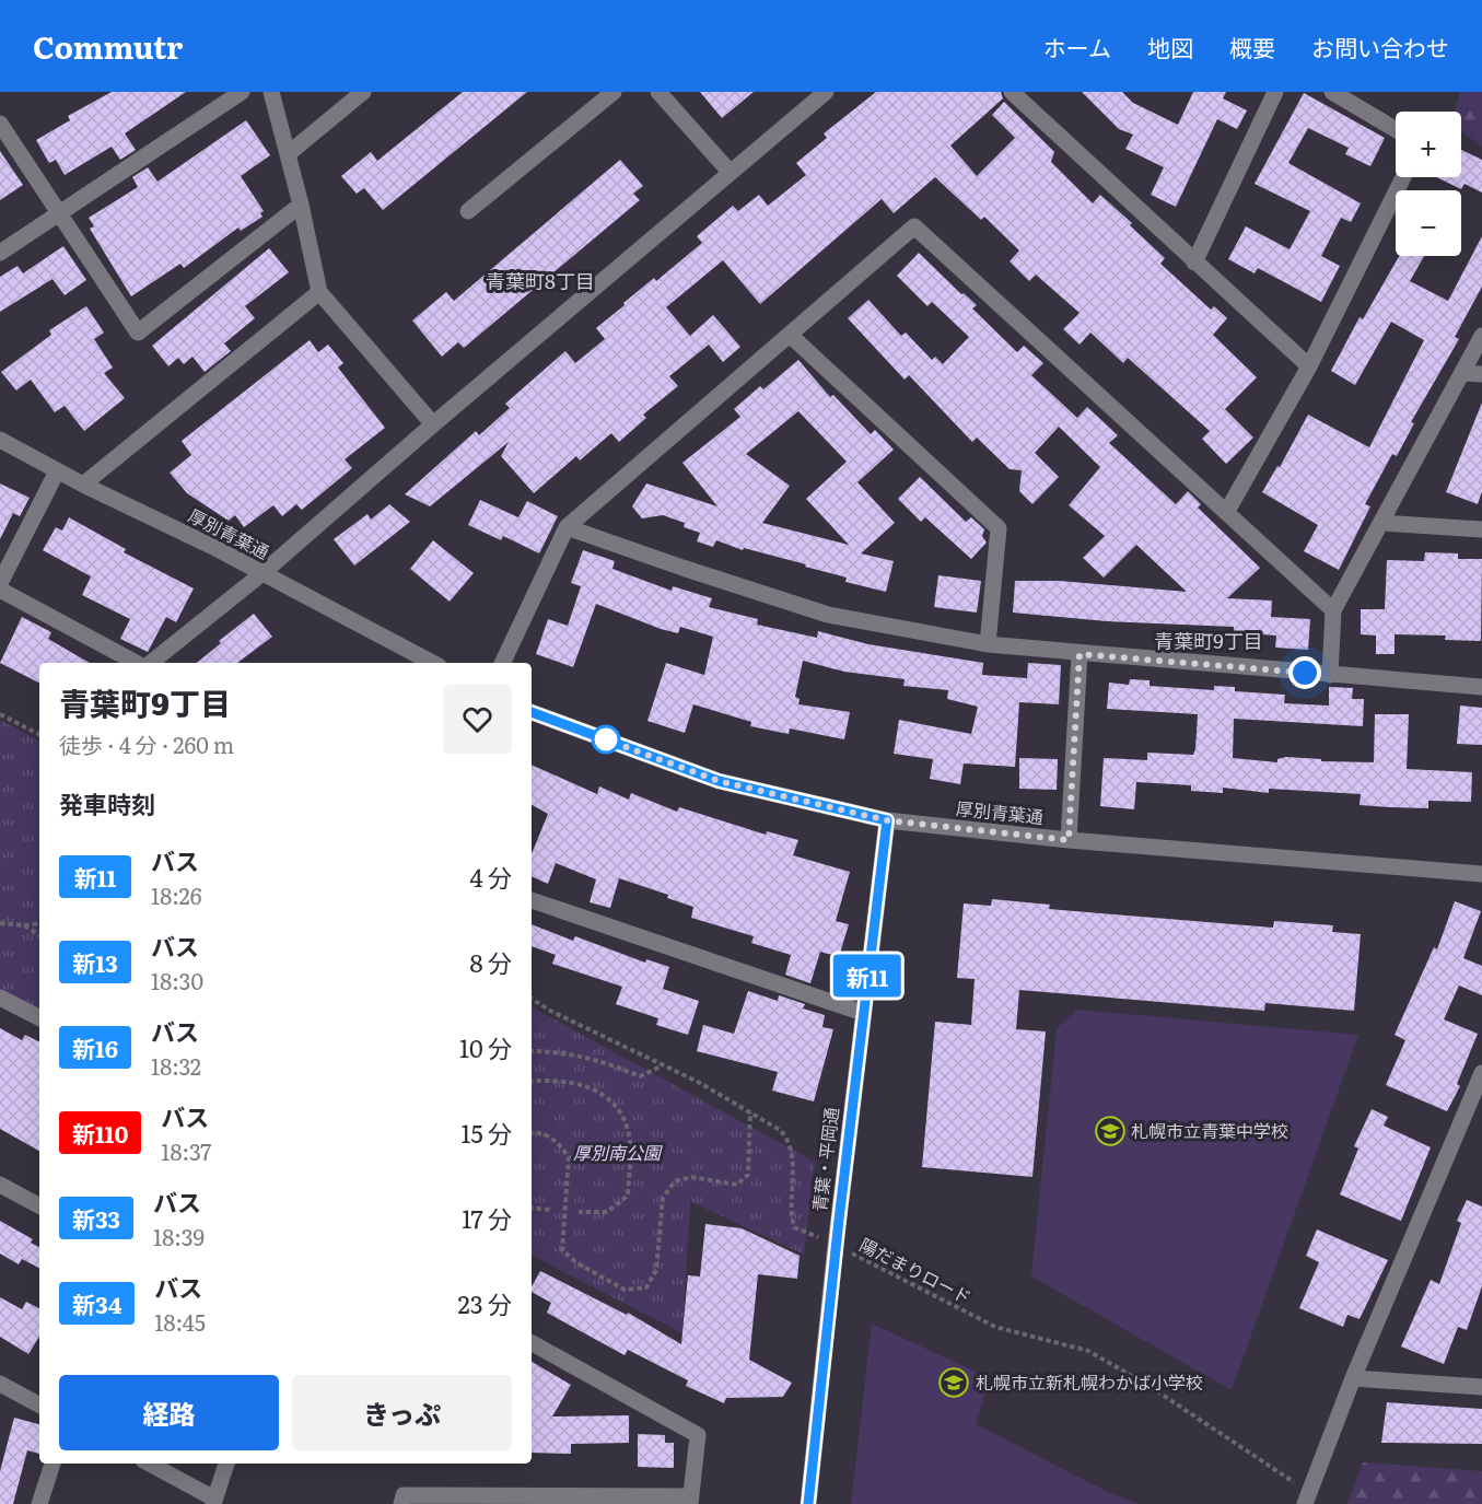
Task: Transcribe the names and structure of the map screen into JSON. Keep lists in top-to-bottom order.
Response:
{
  "streets": {
    "street": ["厚別青葉通", "青葉・平岡通"],
    "path": ["陽だまりロード"]
  },
  "crossings": [
    ["厚別青葉通", "青葉・平岡通"],
    ["青葉・平岡通", "陽だまりロード"]
  ],
  "districts": ["青葉町8丁目", "青葉町9丁目"],
  "parks": ["厚別南公園"],
  "places": {
    "school or university": ["札幌市立青葉中学校", "札幌市立新札幌わかば小学校"]
  },
  "lines": ["bus line 新11"],
  "page": {
    "header": "Commutr",
    "nav": [
      "ホーム",
      "地図",
      "概要",
      "お問い合わせ"
    ],
    "on_map": "新11",
    "map_buttons": ["+", "−"],
    "heading": [
      ["青葉町9丁目", "徒歩 · 4 分 · 260 m"],
      "発車時刻"
    ],
    "list": [
      {
        "mark": "新11",
        "name": "バス",
        "note": "18:26",
        "value": "4 分"
      },
      {
        "mark": "新13",
        "name": "バス",
        "note": "18:30",
        "value": "8 分"
      },
      {
        "mark": "新16",
        "name": "バス",
        "note": "18:32",
        "value": "10 分"
      },
      {
        "mark": "新110",
        "name": "バス",
        "note": "18:37",
        "value": "15 分"
      },
      {
        "mark": "新33",
        "name": "バス",
        "note": "18:39",
        "value": "17 分"
      },
      {
        "mark": "新34",
        "name": "バス",
        "note": "18:45",
        "value": "23 分"
      }
    ],
    "buttons": ["経路", "きっぷ"]
  }
}
